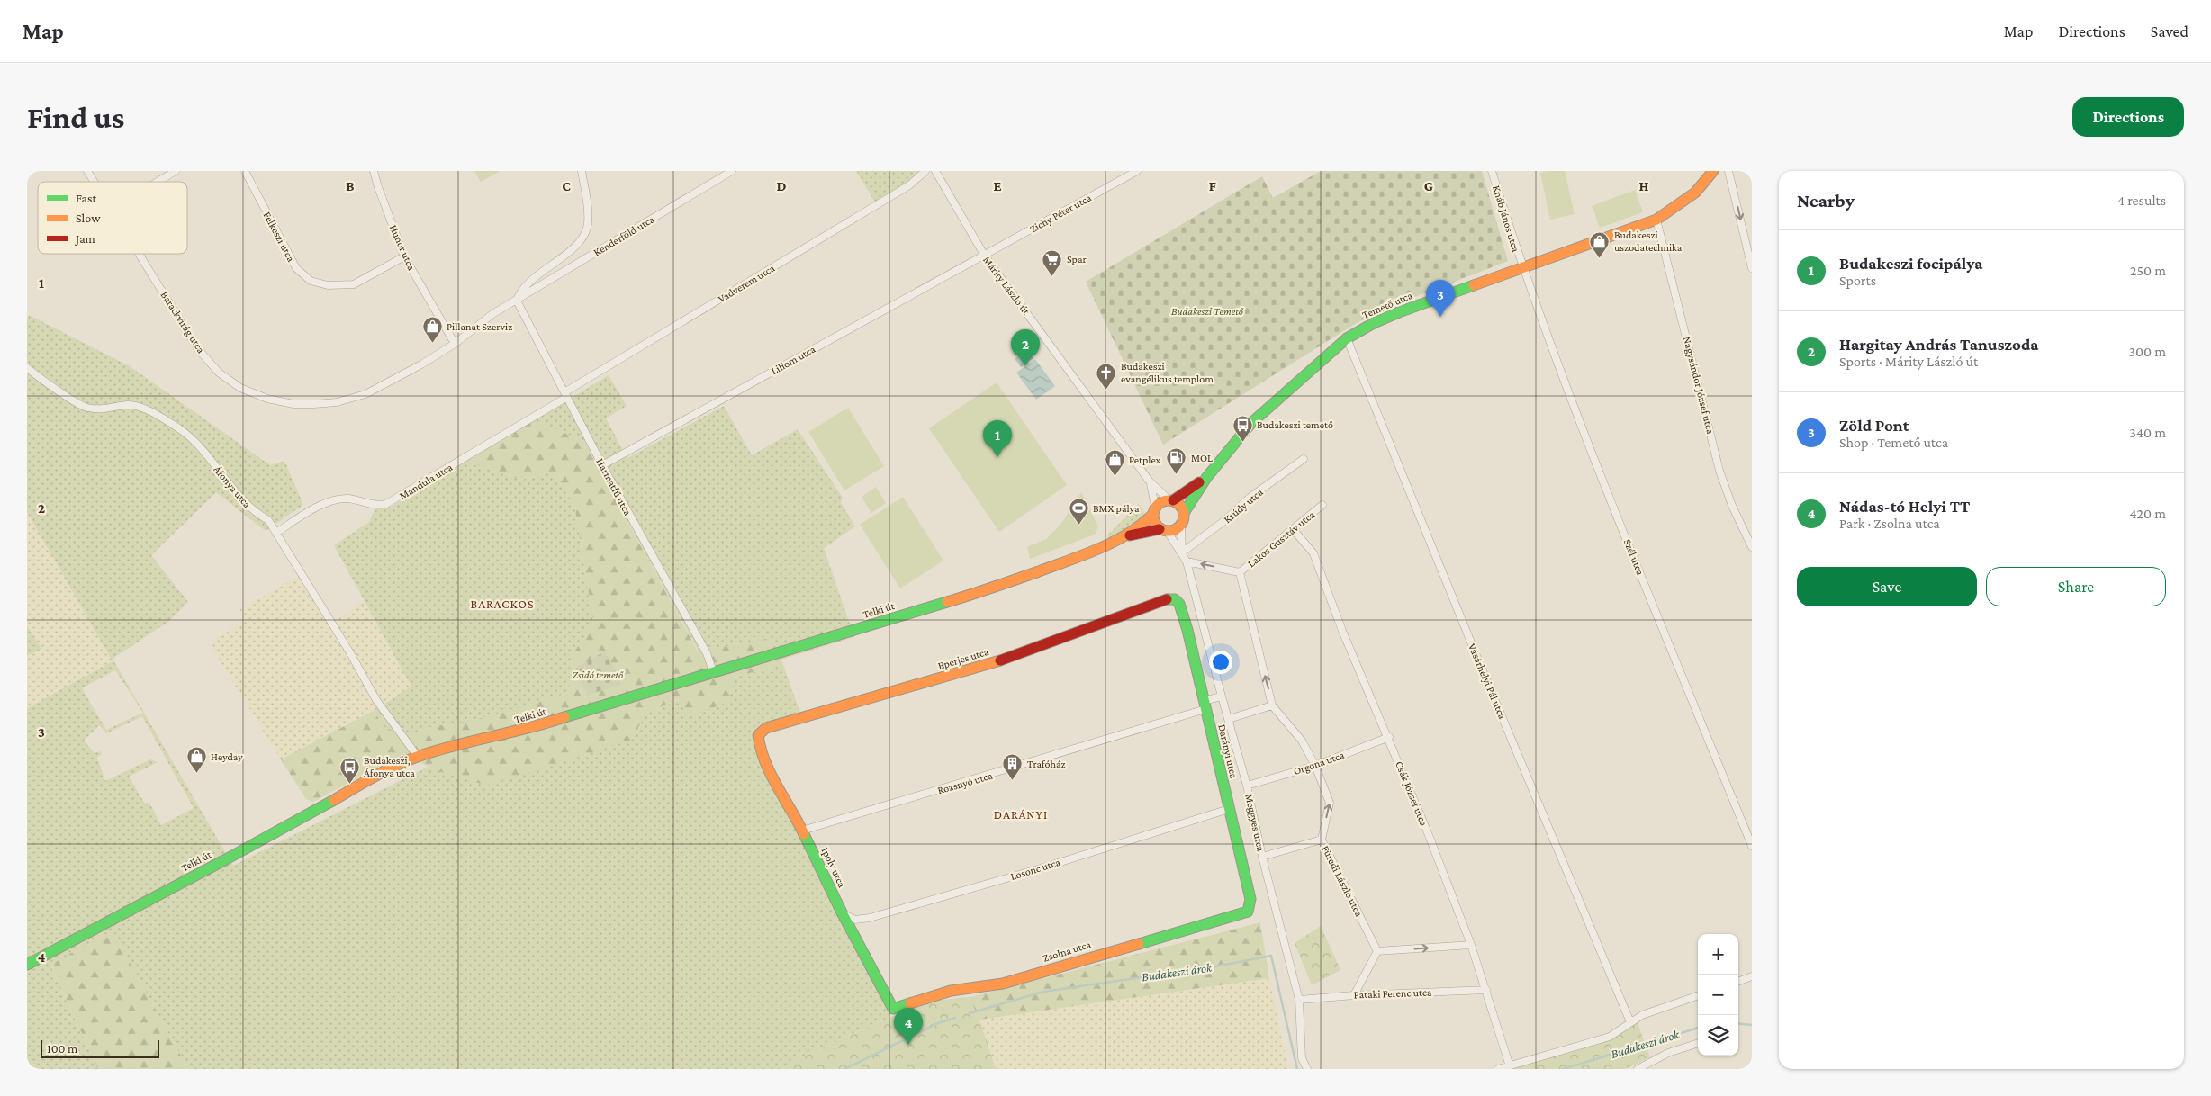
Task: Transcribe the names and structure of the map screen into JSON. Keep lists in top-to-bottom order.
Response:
{
  "streets": {
    "main road": [
      "Temető utca",
      "Telki út",
      "Eperjes utca",
      "Darányi utca",
      "Ipoly utca",
      "Zsolna utca"
    ],
    "street": [
      "Zichy Péter utca",
      "Knáb János utca",
      "Kenderföld utca",
      "Felkeszi utca",
      "Hunor utca",
      "Vadverem utca",
      "Márity László út",
      "Barackvirág utca",
      "Liliom utca",
      "Nagysándor József utca",
      "Mandula utca",
      "Áfonya utca",
      "Harmatfű utca",
      "Krúdy utca",
      "Lakos Gusztáv utca",
      "Szél utca",
      "Vásárhelyi Pál utca",
      "Orgona utca",
      "Rozsnyó utca",
      "Csák József utca",
      "Meggyes utca",
      "Losonc utca",
      "Füredi László utca",
      "Pataki Ferenc utca"
    ]
  },
  "crossings": [
    ["Zichy Péter utca", "Márity László út"],
    ["Zichy Péter utca", "Liliom utca"],
    ["Knáb János utca", "Temető utca"],
    ["Knáb János utca", "Szél utca"],
    ["Kenderföld utca", "Barackvirág utca"],
    ["Kenderföld utca", "Harmatfű utca"],
    ["Felkeszi utca", "Hunor utca"],
    ["Hunor utca", "Barackvirág utca"],
    ["Vadverem utca", "Mandula utca"],
    ["Vadverem utca", "Harmatfű utca"],
    ["Márity László út", "Temető utca"],
    ["Márity László út", "Liliom utca"],
    ["Márity László út", "Meggyes utca"],
    ["Temető utca", "Nagysándor József utca"],
    ["Temető utca", "Szél utca"],
    ["Temető utca", "Vásárhelyi Pál utca"],
    ["Temető utca", "Meggyes utca"],
    ["Barackvirág utca", "Harmatfű utca"],
    ["Liliom utca", "Harmatfű utca"],
    ["Mandula utca", "Áfonya utca"],
    ["Mandula utca", "Harmatfű utca"],
    ["Áfonya utca", "Telki út"],
    ["Harmatfű utca", "Telki út"],
    ["Krúdy utca", "Meggyes utca"],
    ["Lakos Gusztáv utca", "Csák József utca"],
    ["Lakos Gusztáv utca", "Füredi László utca"],
    ["Eperjes utca", "Darányi utca"],
    ["Eperjes utca", "Ipoly utca"],
    ["Darányi utca", "Rozsnyó utca"],
    ["Darányi utca", "Losonc utca"],
    ["Darányi utca", "Zsolna utca"],
    ["Orgona utca", "Csák József utca"],
    ["Orgona utca", "Meggyes utca"],
    ["Orgona utca", "Füredi László utca"],
    ["Rozsnyó utca", "Meggyes utca"],
    ["Rozsnyó utca", "Ipoly utca"],
    ["Csák József utca", "Pataki Ferenc utca"],
    ["Meggyes utca", "Pataki Ferenc utca"],
    ["Ipoly utca", "Losonc utca"],
    ["Ipoly utca", "Zsolna utca"]
  ],
  "one_way": ["Füredi László utca"],
  "districts": ["BARACKOS", "DARÁNYI"],
  "water": ["Budakeszi árok"],
  "parks": ["Budakeszi Temető", "Zsidó temető"],
  "places": {
    "shop": [
      "Budakeszi uszodatechnika",
      "Pillanat Szerviz",
      "Petplex",
      "Heyday"
    ],
    "supermarket": ["Spar"],
    "church": ["Budakeszi evangélikus templom"],
    "bus stop": ["Budakeszi temető", "Budakeszi, Áfonya utca"],
    "fuel station": ["MOL"],
    "sports": ["BMX pálya"],
    "building": ["Trafóház"]
  },
  "legend": ["Fast", "Slow", "Jam"],
  "scale_bar": "100 m",
  "page": {
    "header": "Map",
    "nav": ["Map", "Directions", "Saved"],
    "buttons": [
      "Directions",
      ["Save", "Share"]
    ],
    "title": "Find us",
    "heading": ["Nearby", "4 results"],
    "list": [
      {
        "mark": "1",
        "name": "Budakeszi focipálya",
        "note": "Sports",
        "value": "250 m"
      },
      {
        "mark": "2",
        "name": "Hargitay András Tanuszoda",
        "note": "Sports · Márity László út",
        "value": "300 m"
      },
      {
        "mark": "3",
        "name": "Zöld Pont",
        "note": "Shop · Temető utca",
        "value": "340 m"
      },
      {
        "mark": "4",
        "name": "Nádas-tó Helyi TT",
        "note": "Park · Zsolna utca",
        "value": "420 m"
      }
    ],
    "pins": [
      "3",
      "2",
      "1",
      "4"
    ],
    "map_buttons": ["+", "−"],
    "scale": "100 m"
  },
  "grid": {
    "columns": [
      "B",
      "C",
      "D",
      "E",
      "F",
      "G",
      "H"
    ],
    "rows": [
      "1",
      "2",
      "3",
      "4"
    ]
  }
}
